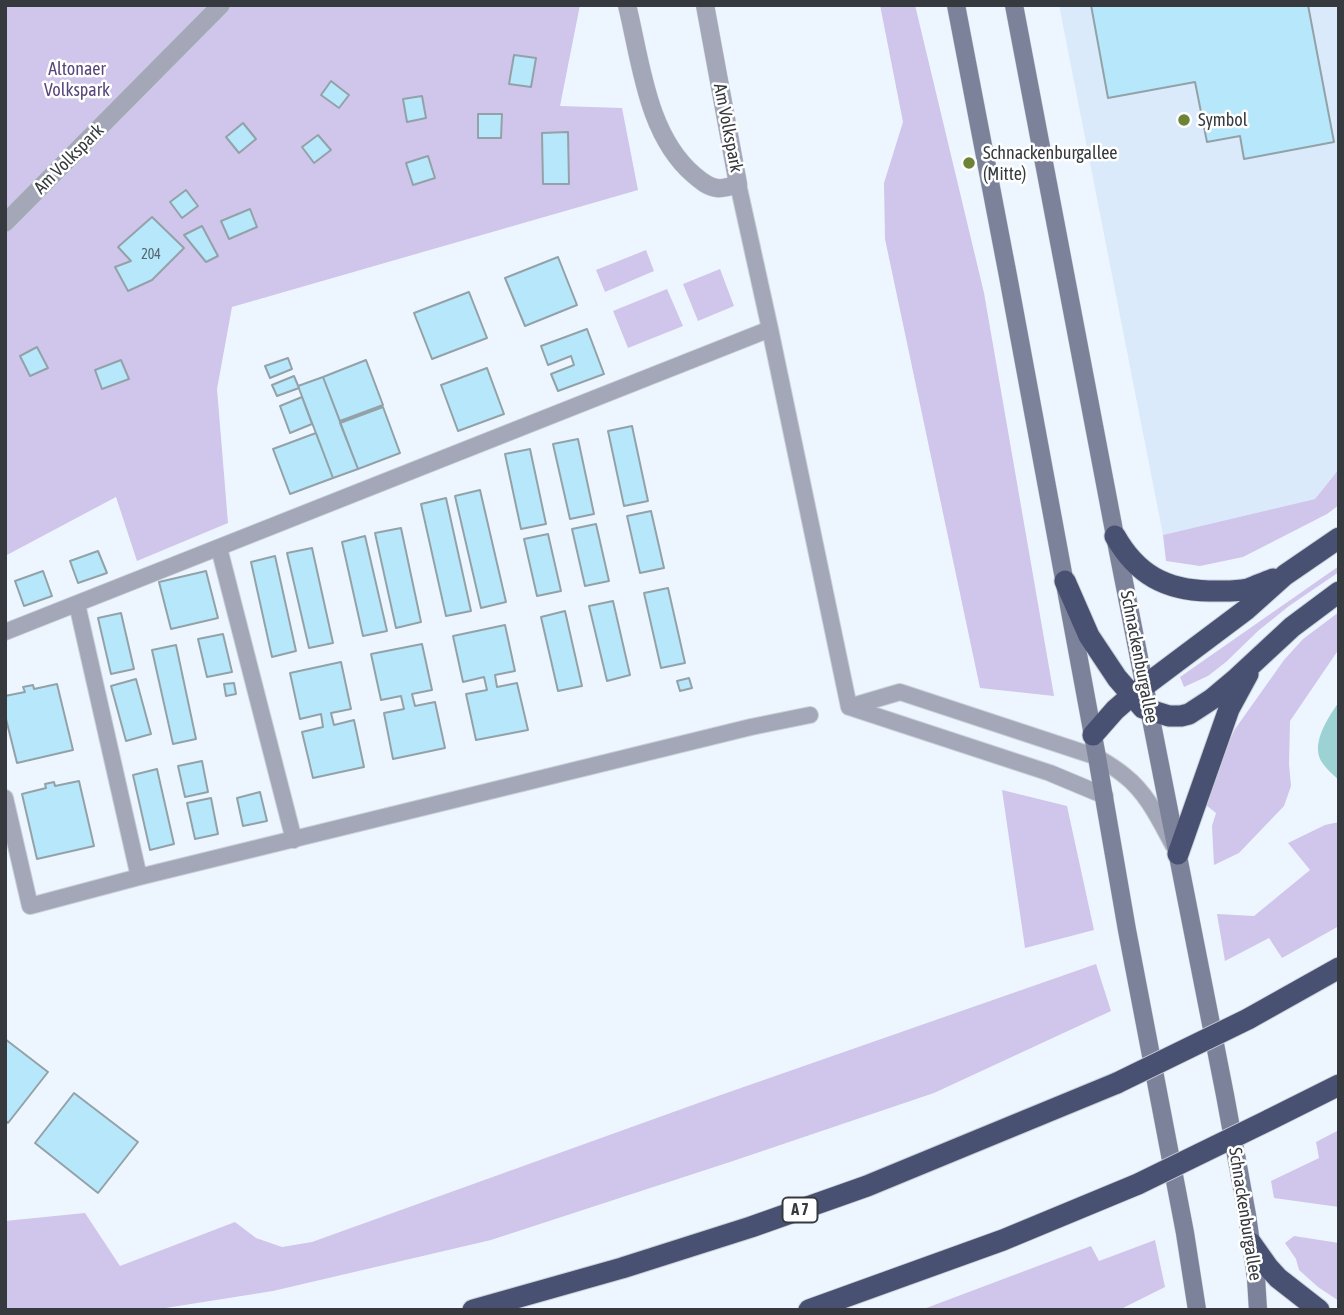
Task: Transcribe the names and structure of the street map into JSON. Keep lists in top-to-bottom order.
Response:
{
  "streets": {
    "highway": ["A 7"],
    "main road": ["Schnackenburgallee"],
    "street": ["Am Volkspark"]
  },
  "parks": ["Altonaer Volkspark"],
  "places": ["Symbol", "Schnackenburgallee (Mitte)"],
  "house_numbers": ["204"]
}
